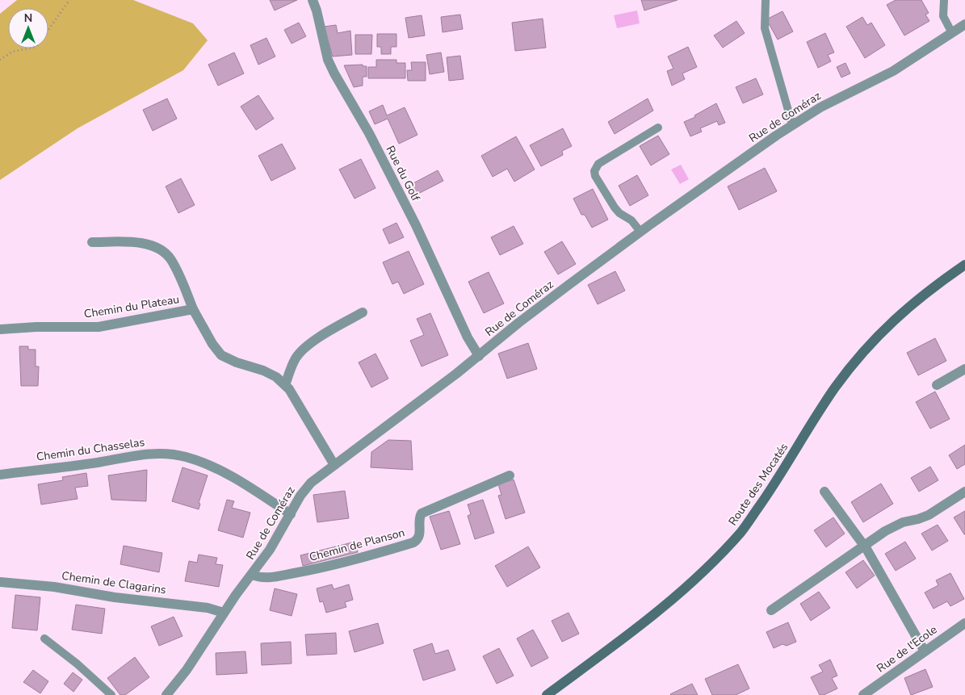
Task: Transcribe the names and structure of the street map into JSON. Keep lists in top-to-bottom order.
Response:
{
  "streets": {
    "street": [
      "Rue de Coméraz",
      "Rue du Golf",
      "Chemin du Plateau",
      "Chemin du Chasselas",
      "Route des Mocatés",
      "Chemin de Planson",
      "Chemin de Clagarins",
      "Rue de l'Ecole"
    ]
  },
  "crossings": [
    ["Rue de Coméraz", "Rue du Golf"],
    ["Rue de Coméraz", "Chemin du Plateau"],
    ["Rue de Coméraz", "Chemin du Chasselas"],
    ["Rue de Coméraz", "Chemin de Planson"],
    ["Rue de Coméraz", "Chemin de Clagarins"]
  ],
  "north": "top"
}
